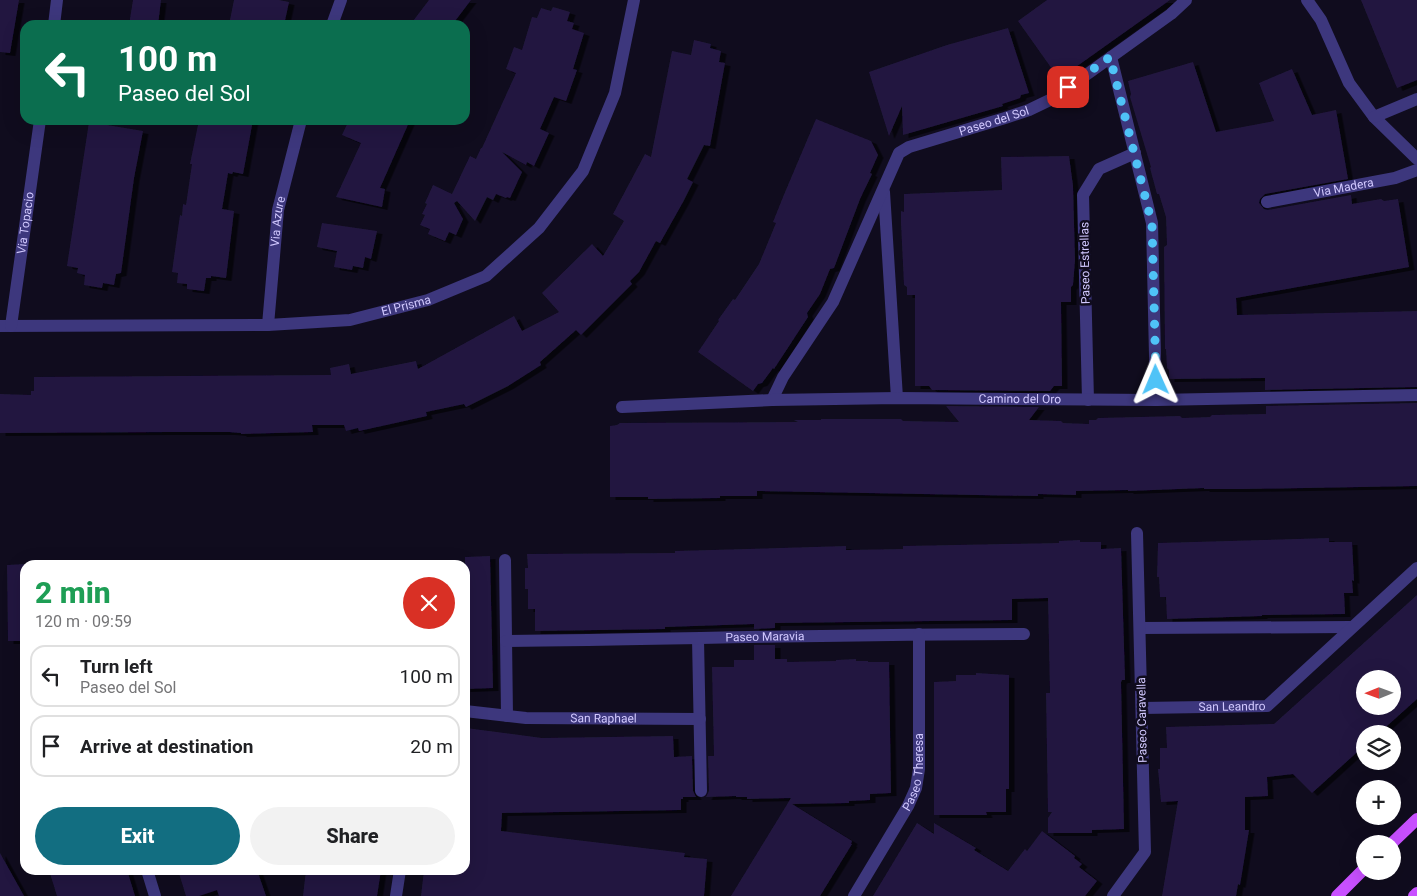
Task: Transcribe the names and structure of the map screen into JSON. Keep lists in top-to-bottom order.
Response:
{
  "streets": {
    "street": [
      "Paseo del Sol",
      "Via Madera",
      "Via Azure",
      "Via Topacio",
      "Paseo Estrellas",
      "El Prisma",
      "Camino del Oro",
      "Paseo Maravia",
      "San Leandro",
      "San Raphael",
      "Paseo Caravella",
      "Paseo Theresa"
    ]
  },
  "crossings": [
    ["Paseo del Sol", "Camino del Oro"],
    ["Via Azure", "El Prisma"],
    ["Via Topacio", "El Prisma"],
    ["Paseo Estrellas", "Camino del Oro"],
    ["Paseo Maravia", "Paseo Theresa"],
    ["San Leandro", "Paseo Caravella"]
  ],
  "north": "left",
  "page": {
    "turn": ["100 m", "Paseo del Sol"],
    "heading": ["2 min", "120 m · 09:59"],
    "list": [
      {
        "name": "Turn left",
        "note": "Paseo del Sol",
        "value": "100 m"
      },
      {
        "name": "Arrive at destination",
        "value": "20 m"
      }
    ],
    "map_buttons": ["+", "−"],
    "buttons": ["Exit", "Share"]
  }
}
